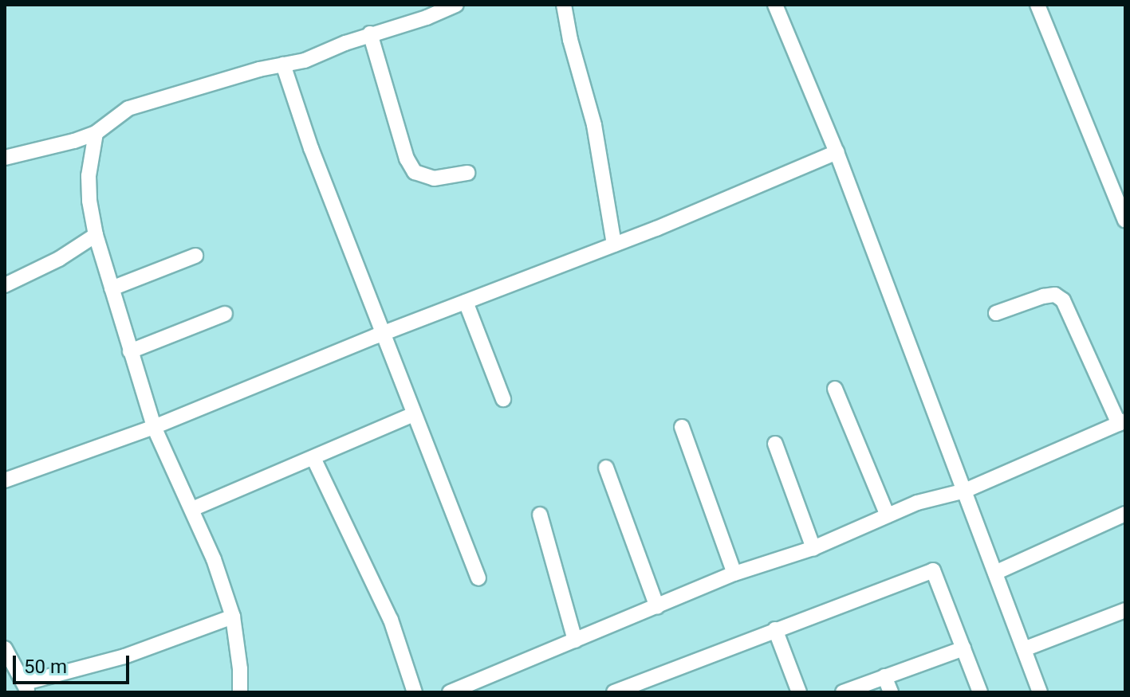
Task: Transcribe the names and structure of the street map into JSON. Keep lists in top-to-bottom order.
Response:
{
  "scale_bar": "50 m"
}
